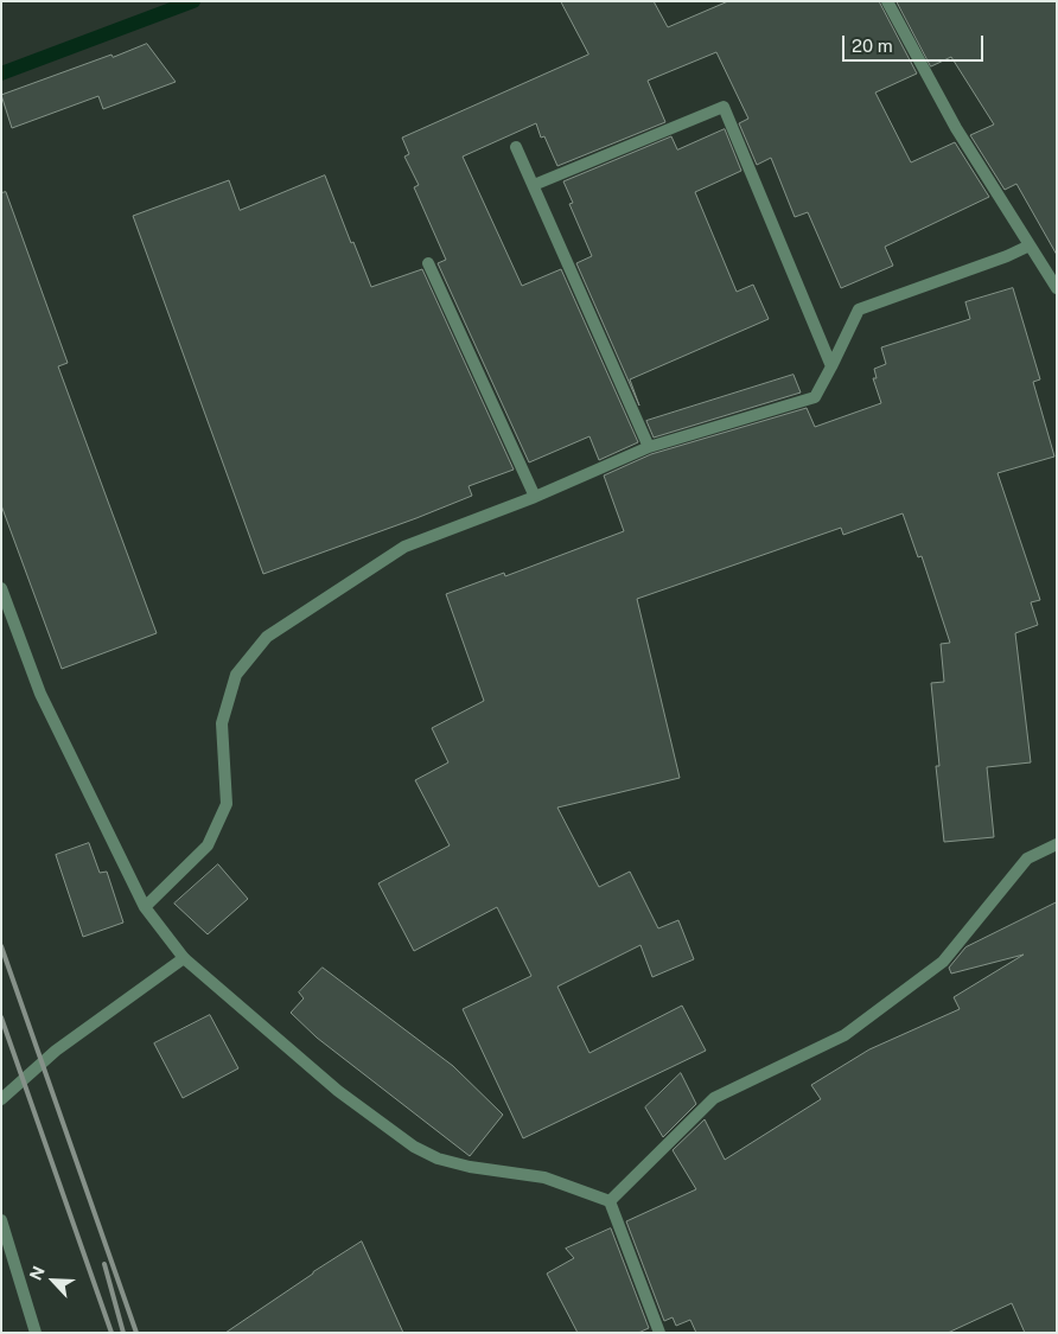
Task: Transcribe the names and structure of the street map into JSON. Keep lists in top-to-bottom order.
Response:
{
  "scale_bar": "20 m",
  "north": "top left"
}
